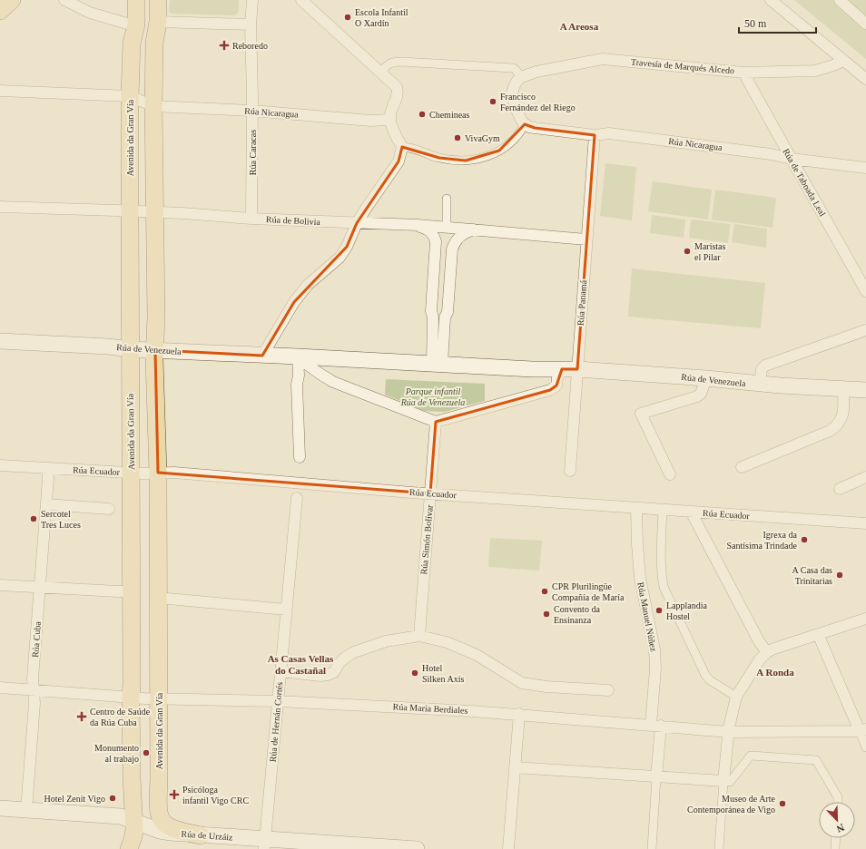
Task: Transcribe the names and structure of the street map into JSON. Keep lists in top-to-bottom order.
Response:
{
  "streets": {
    "main road": ["Avenida da Gran Vía", "Rúa de Venezuela", "Rúa de Urzáiz"],
    "street": [
      "Travesía de Marqués Alcedo",
      "Rúa Nicaragua",
      "Rúa Caracas",
      "Rúa de Taboada Leal",
      "Rúa de Bolivia",
      "Rúa Panamá",
      "Rúa Ecuador",
      "Rúa Simón Bolívar",
      "Rúa Manuel Núñez",
      "Rúa Cuba",
      "Rúa María Berdiales",
      "Rúa de Hernán Cortés"
    ]
  },
  "crossings": [
    ["Travesía de Marqués Alcedo", "Rúa de Taboada Leal"],
    ["Rúa Nicaragua", "Avenida da Gran Vía"],
    ["Rúa Nicaragua", "Rúa Caracas"],
    ["Rúa Nicaragua", "Rúa de Taboada Leal"],
    ["Rúa Nicaragua", "Rúa Panamá"],
    ["Avenida da Gran Vía", "Rúa de Bolivia"],
    ["Avenida da Gran Vía", "Rúa de Venezuela"],
    ["Avenida da Gran Vía", "Rúa Ecuador"],
    ["Avenida da Gran Vía", "Rúa María Berdiales"],
    ["Avenida da Gran Vía", "Rúa de Urzáiz"],
    ["Rúa Caracas", "Rúa de Bolivia"],
    ["Rúa de Bolivia", "Rúa Panamá"],
    ["Rúa Panamá", "Rúa de Venezuela"],
    ["Rúa Ecuador", "Rúa Simón Bolívar"],
    ["Rúa Ecuador", "Rúa Manuel Núñez"],
    ["Rúa Ecuador", "Rúa Cuba"],
    ["Rúa Manuel Núñez", "Rúa María Berdiales"],
    ["Rúa Cuba", "Rúa María Berdiales"],
    ["Rúa Cuba", "Rúa de Urzáiz"],
    ["Rúa María Berdiales", "Rúa de Hernán Cortés"],
    ["Rúa de Hernán Cortés", "Rúa de Urzáiz"]
  ],
  "districts": ["A Areosa", "As Casas Vellas do Castañal", "A Ronda"],
  "parks": ["Parque infantil Rúa de Venezuela"],
  "places": {
    "other": [
      "Escola Infantil O Xardín",
      "Francisco Fernández del Riego",
      "Chemineas",
      "VivaGym",
      "Maristas el Pilar",
      "Sercotel Tres Luces",
      "Igrexa da Santísima Trindade",
      "A Casa das Trinitarias",
      "CPR Plurilingüe Compañía de María",
      "Lapplandia Hostel",
      "Convento da Ensinanza",
      "Hotel Silken Axis",
      "Monumento al trabajo",
      "Hotel Zenit Vigo",
      "Museo de Arte Contemporánea de Vigo"
    ],
    "health": ["Reboredo", "Centro de Saúde da Rúa Cuba", "Psicóloga infantil Vigo CRC"]
  },
  "scale_bar": "50 m",
  "north": "bottom right"
}
